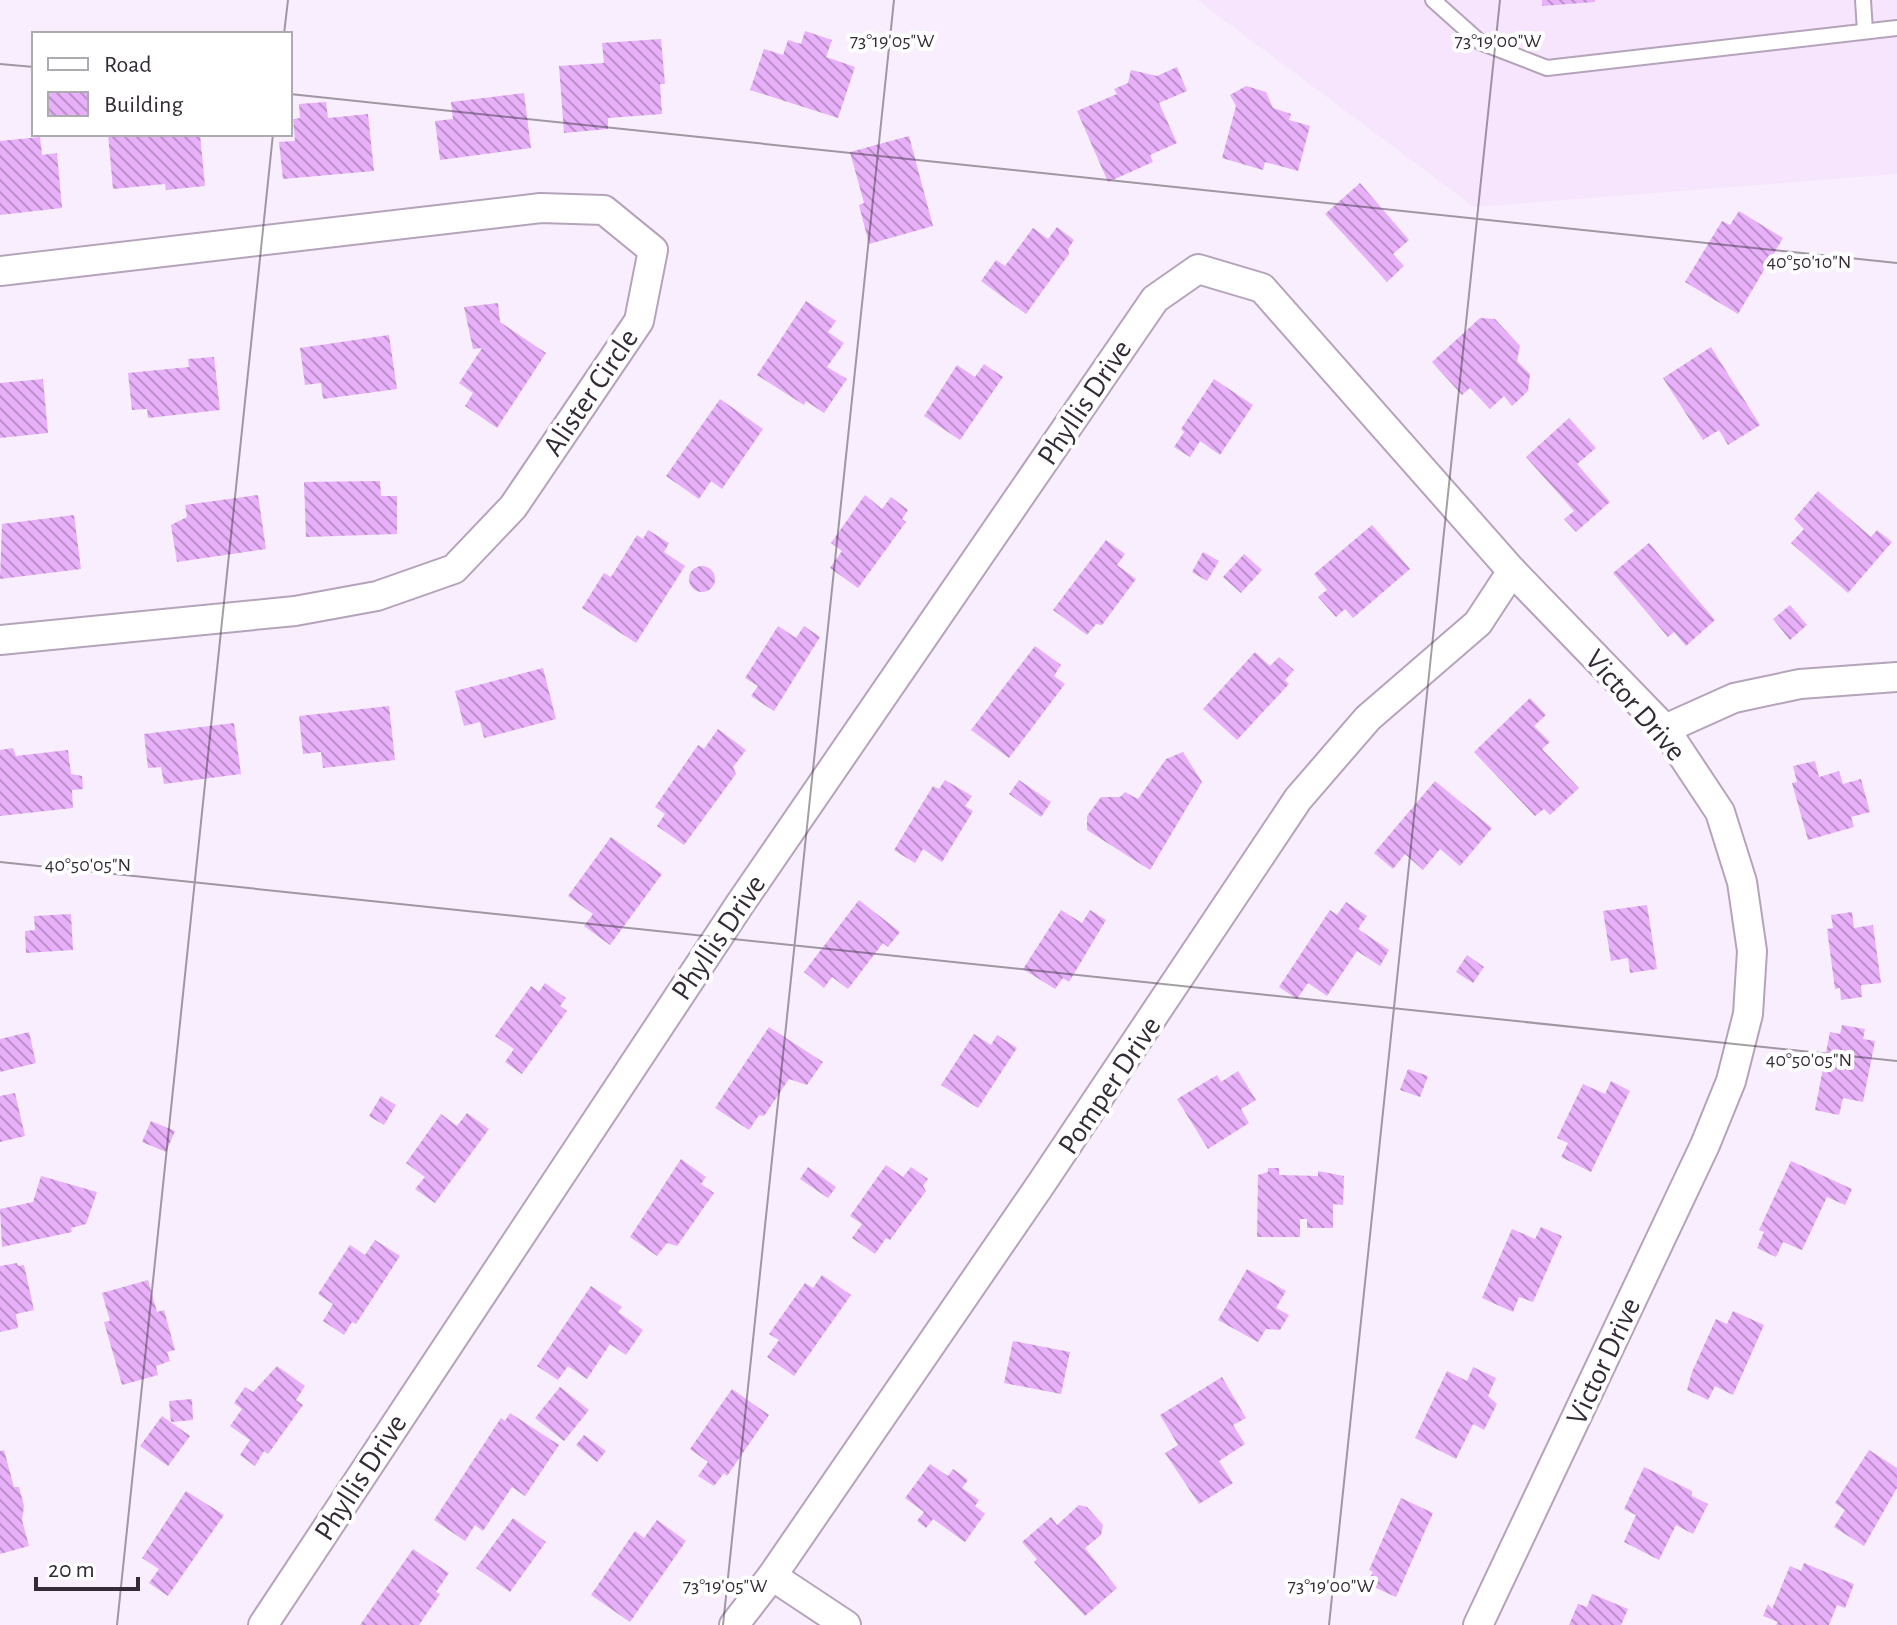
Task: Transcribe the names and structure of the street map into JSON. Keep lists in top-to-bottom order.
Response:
{
  "streets": {
    "street": [
      "Alister Circle",
      "Phyllis Drive",
      "Victor Drive",
      "Pomper Drive"
    ]
  },
  "crossings": [
    ["Phyllis Drive", "Victor Drive"],
    ["Victor Drive", "Pomper Drive"]
  ],
  "legend": ["Road", "Building"],
  "scale_bar": "20 m",
  "coordinates": [
    "73°19'05\"W",
    "73°19'00\"W",
    "40°50'10\"N",
    "40°50'05\"N"
  ]
}
